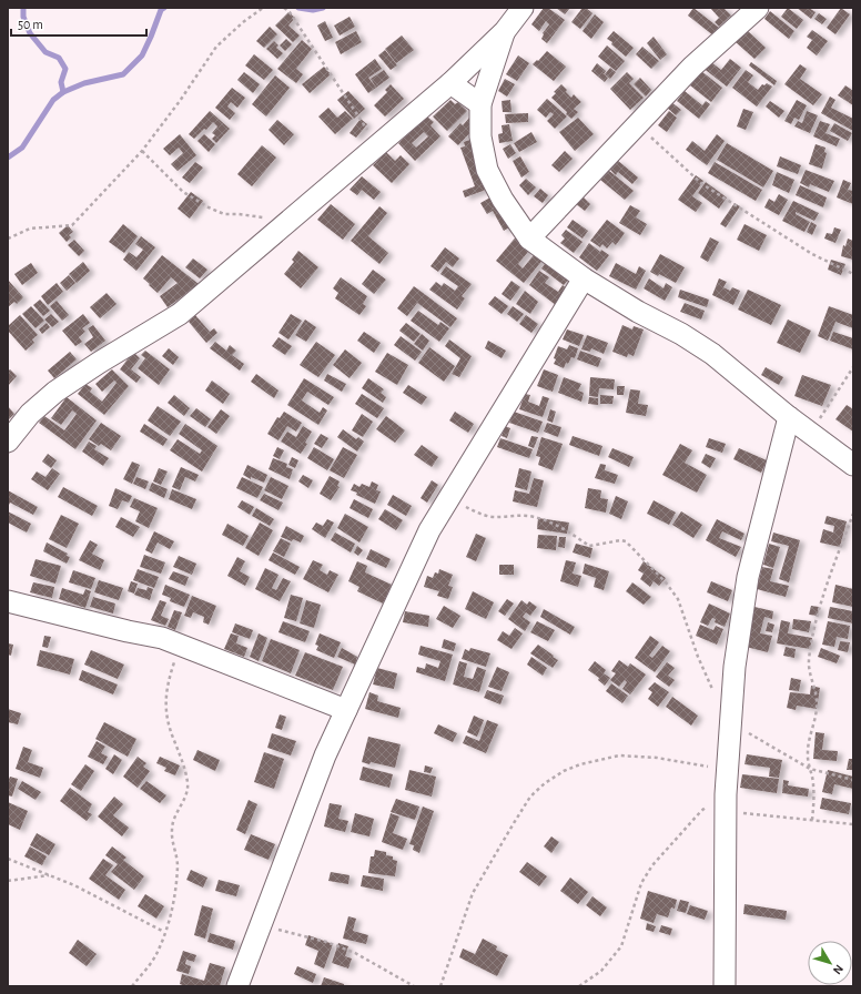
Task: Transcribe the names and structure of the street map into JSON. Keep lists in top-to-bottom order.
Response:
{
  "scale_bar": "50 m",
  "north": "bottom right"
}
